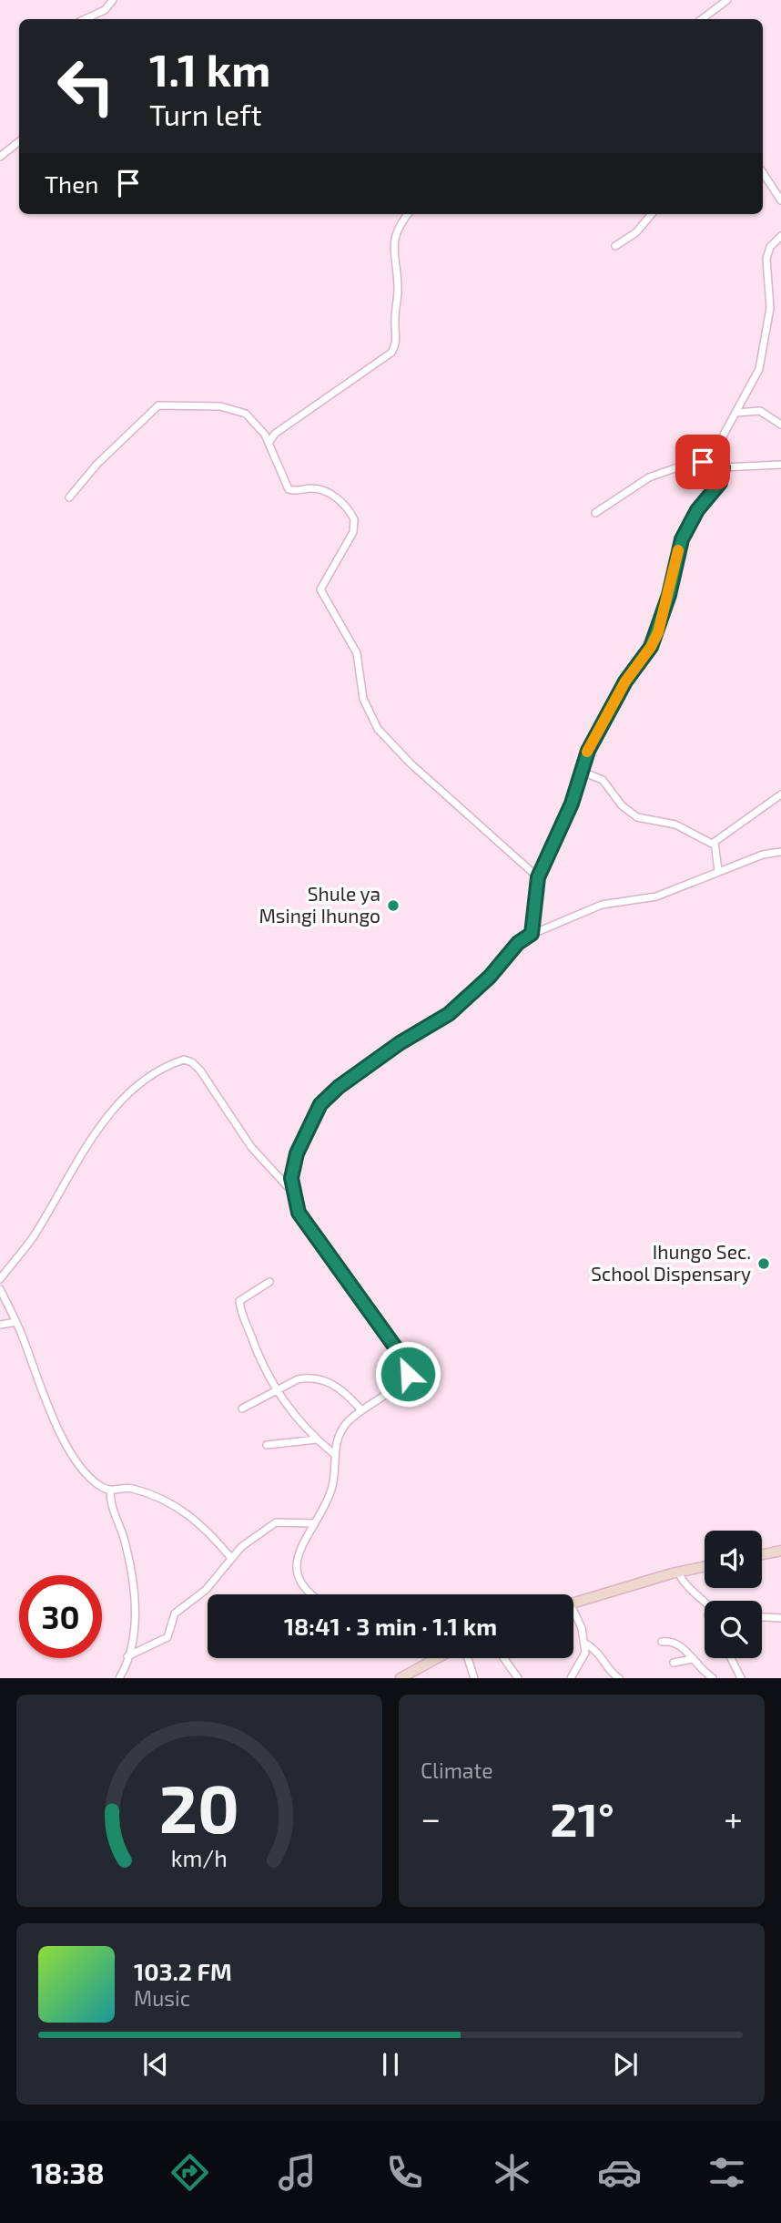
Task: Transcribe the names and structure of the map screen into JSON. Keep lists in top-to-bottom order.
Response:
{
  "places": ["Shule ya Msingi Ihungo", "Ihungo Sec. School Dispensary"],
  "page": {
    "turn": ["1.1 km", "Turn left"],
    "then": "Then",
    "limit": "30",
    "trip": "18:41 · 3 min · 1.1 km",
    "tile": "Climate",
    "heat": ["−", "21°", "+"],
    "song": ["103.2 FM", "Music"],
    "tabs": "18:38",
    "gauge": ["20", "km/h"]
  }
}
